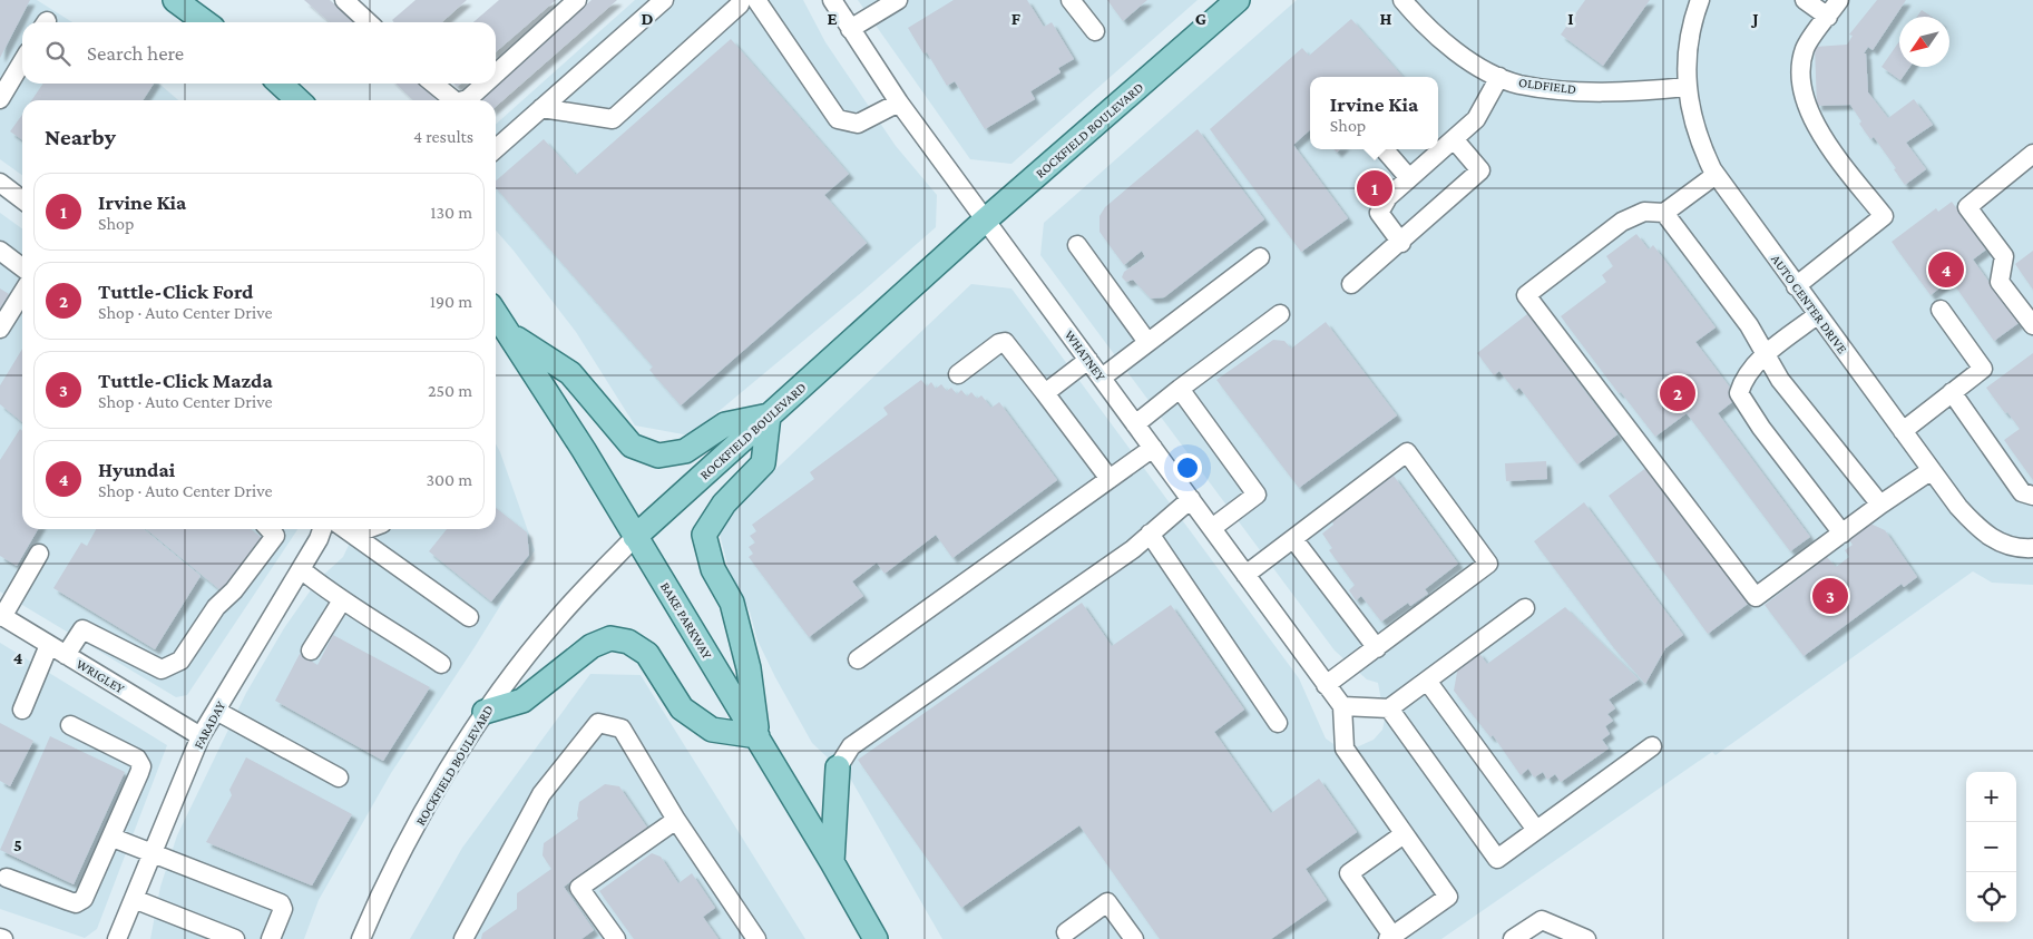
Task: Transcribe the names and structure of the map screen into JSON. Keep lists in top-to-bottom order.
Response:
{
  "streets": {
    "main road": ["ROCKFIELD BOULEVARD", "BAKE PARKWAY"],
    "street": [
      "OLDFIELD",
      "AUTO CENTER DRIVE",
      "WHATNEY",
      "WRIGLEY",
      "FARADAY"
    ]
  },
  "crossings": [
    ["OLDFIELD", "AUTO CENTER DRIVE"],
    ["ROCKFIELD BOULEVARD", "WHATNEY"],
    ["ROCKFIELD BOULEVARD", "BAKE PARKWAY"],
    ["WRIGLEY", "FARADAY"]
  ],
  "north": "bottom left",
  "page": {
    "search": "Search here",
    "popup": ["Irvine Kia", "Shop"],
    "heading": ["Nearby", "4 results"],
    "pins": [
      "1",
      "4",
      "2",
      "3"
    ],
    "list": [
      {
        "mark": "1",
        "name": "Irvine Kia",
        "note": "Shop",
        "value": "130 m"
      },
      {
        "mark": "2",
        "name": "Tuttle-Click Ford",
        "note": "Shop · Auto Center Drive",
        "value": "190 m"
      },
      {
        "mark": "3",
        "name": "Tuttle-Click Mazda",
        "note": "Shop · Auto Center Drive",
        "value": "250 m"
      },
      {
        "mark": "4",
        "name": "Hyundai",
        "note": "Shop · Auto Center Drive",
        "value": "300 m"
      }
    ],
    "map_buttons": ["+", "−"]
  },
  "grid": {
    "columns": [
      "D",
      "E",
      "F",
      "G",
      "H",
      "I",
      "J"
    ],
    "rows": ["4", "5"]
  }
}
